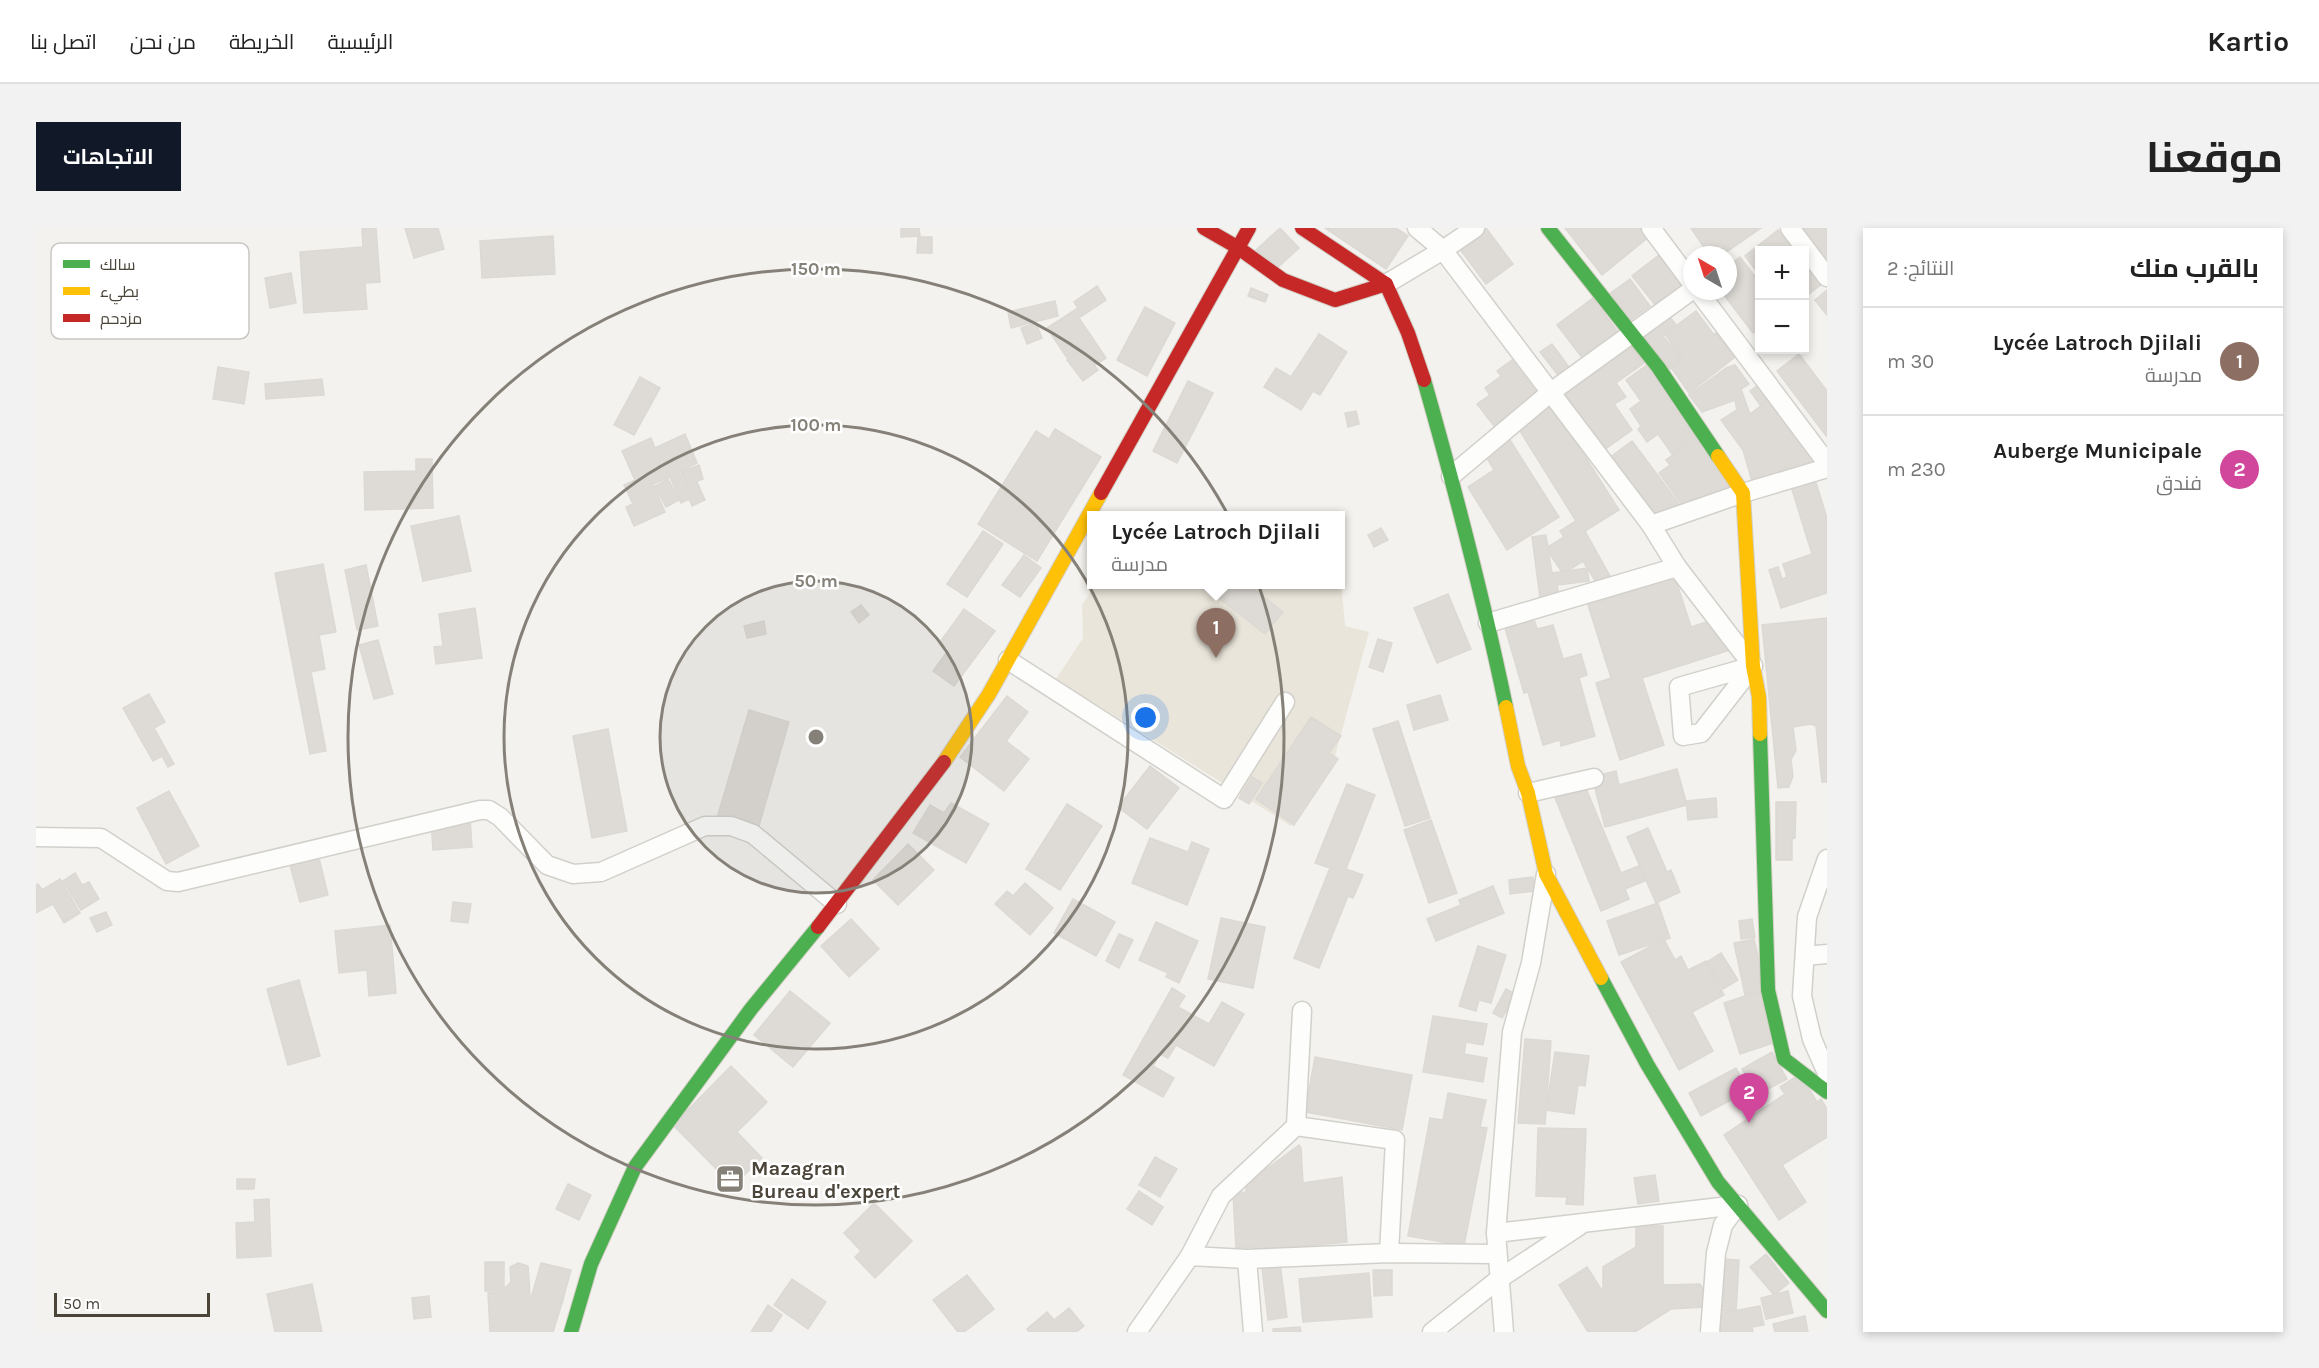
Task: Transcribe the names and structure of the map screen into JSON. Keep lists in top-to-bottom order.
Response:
{
  "places": {
    "office": ["Mazagran Bureau d'expert"]
  },
  "legend": ["سالك", "بطيء", "مزدحم"],
  "scale_bar": "50 m",
  "north": "top left",
  "page": {
    "header": "Kartio",
    "nav": [
      "الرئيسية",
      "الخريطة",
      "من نحن",
      "اتصل بنا"
    ],
    "title": "موقعنا",
    "buttons": "الاتجاهات",
    "heading": ["بالقرب منك", "النتائج: 2"],
    "map_buttons": ["+", "−"],
    "list": [
      {
        "mark": "1",
        "name": "Lycée Latroch Djilali",
        "note": "مدرسة",
        "value": "30 m"
      },
      {
        "mark": "2",
        "name": "Auberge Municipale",
        "note": "فندق",
        "value": "230 m"
      }
    ],
    "popup": ["Lycée Latroch Djilali", "مدرسة"],
    "pins": ["1", "2"],
    "scale": "50 m"
  },
  "rings": ["150 m", "100 m", "50 m"]
}
